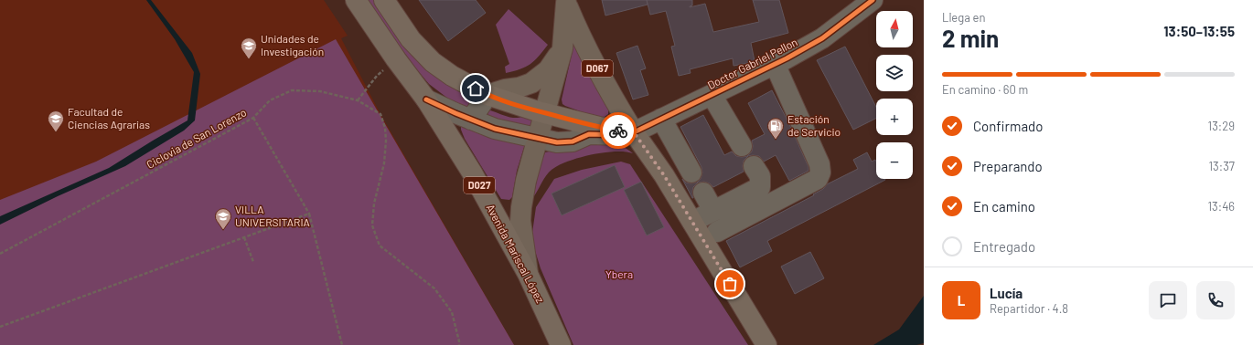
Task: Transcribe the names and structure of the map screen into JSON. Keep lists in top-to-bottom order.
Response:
{
  "streets": {
    "highway": ["D027", "Avenida Mariscal López"],
    "main road": ["D067"],
    "street": ["Doctor Gabriel Pellon"],
    "path": ["Ciclovia de San Lorenzo"]
  },
  "crossings": [
    ["Doctor Gabriel Pellon", "D067"],
    ["Doctor Gabriel Pellon", "Avenida Mariscal López"],
    ["D067", "Avenida Mariscal López"]
  ],
  "parks": ["Ybera"],
  "places": {
    "school or university": ["Unidades de Investigación", "Facultad de Ciencias Agrarias", "VILLA UNIVERSITARIA"],
    "fuel station": ["Estación de Servicio"]
  },
  "north": "top",
  "page": {
    "heading": ["2 min", "Llega en", "13:50–13:55"],
    "panel": ["Lucía", "Repartidor · 4.8"],
    "map_buttons": ["+", "−"],
    "bar": "En camino · 60 m",
    "list": [
      ["Confirmado", "13:29"],
      ["Preparando", "13:37"],
      ["En camino", "13:46"],
      "Entregado"
    ],
    "round": "L"
  }
}
